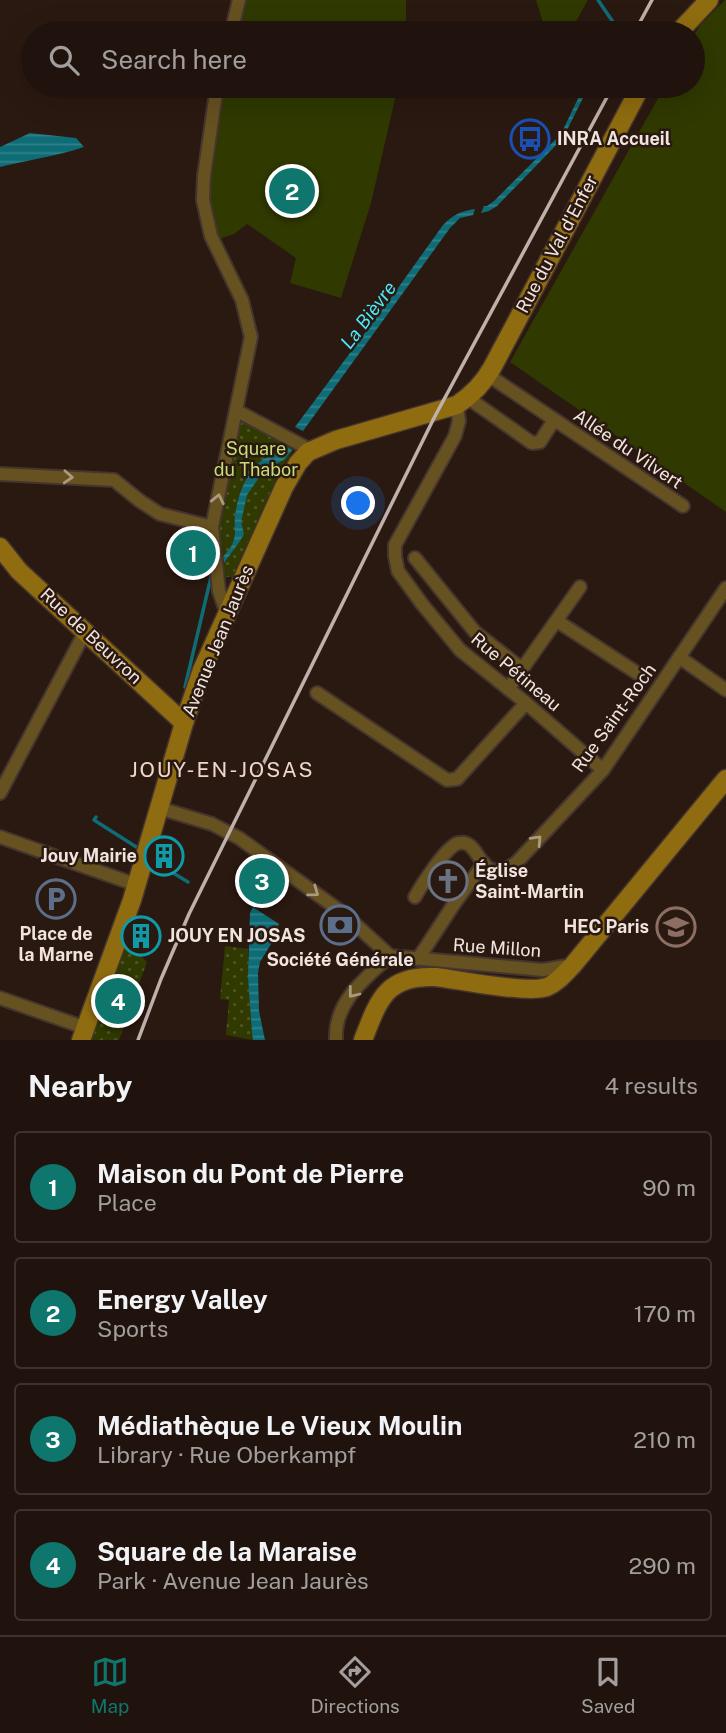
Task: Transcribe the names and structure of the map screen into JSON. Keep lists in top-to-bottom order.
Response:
{
  "streets": {
    "main road": ["Rue du Val d'Enfer", "Rue de Beuvron", "Avenue Jean Jaurès"],
    "street": [
      "Allée du Vilvert",
      "Rue Pétineau",
      "Rue Saint-Roch",
      "Rue Millon"
    ]
  },
  "crossings": [
    ["Rue du Val d'Enfer", "Allée du Vilvert"],
    ["Rue du Val d'Enfer", "Rue Pétineau"],
    ["Allée du Vilvert", "Rue Pétineau"],
    ["Rue de Beuvron", "Avenue Jean Jaurès"],
    ["Rue Pétineau", "Rue Saint-Roch"]
  ],
  "districts": ["JOUY-EN-JOSAS"],
  "water": ["La Bièvre"],
  "parks": ["Square du Thabor"],
  "places": {
    "bus stop": ["INRA Accueil"],
    "building": ["Jouy Mairie", "JOUY EN JOSAS"],
    "church": ["Église Saint-Martin"],
    "parking": ["Place de la Marne"],
    "bank": ["Société Générale"],
    "school or university": ["HEC Paris"]
  },
  "page": {
    "search": "Search here",
    "pins": [
      "2",
      "1",
      "3",
      "4"
    ],
    "heading": ["Nearby", "4 results"],
    "list": [
      {
        "mark": "1",
        "name": "Maison du Pont de Pierre",
        "note": "Place",
        "value": "90 m"
      },
      {
        "mark": "2",
        "name": "Energy Valley",
        "note": "Sports",
        "value": "170 m"
      },
      {
        "mark": "3",
        "name": "Médiathèque Le Vieux Moulin",
        "note": "Library · Rue Oberkampf",
        "value": "210 m"
      },
      {
        "mark": "4",
        "name": "Square de la Maraise",
        "note": "Park · Avenue Jean Jaurès",
        "value": "290 m"
      }
    ],
    "nav": ["Map", "Directions", "Saved"]
  }
}
